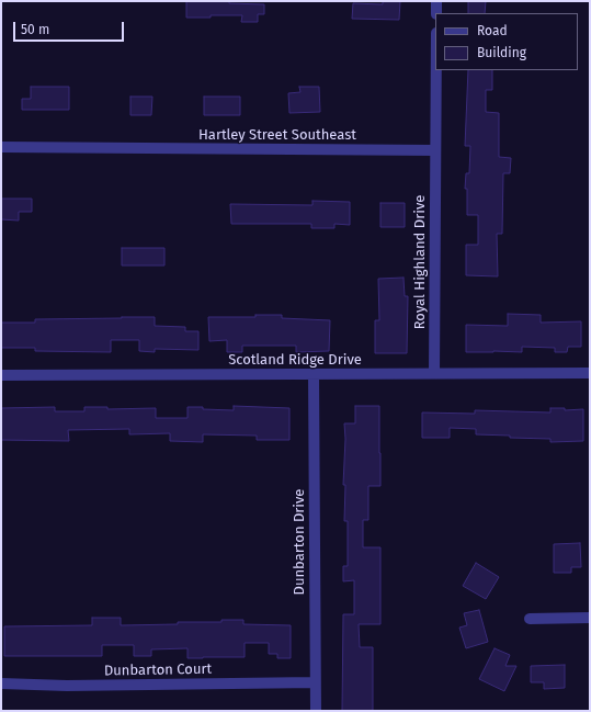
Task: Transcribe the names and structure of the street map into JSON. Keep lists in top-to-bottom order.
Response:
{
  "streets": {
    "street": [
      "Hartley Street Southeast",
      "Royal Highland Drive",
      "Scotland Ridge Drive",
      "Dunbarton Drive",
      "Dunbarton Court"
    ]
  },
  "crossings": [
    ["Hartley Street Southeast", "Royal Highland Drive"],
    ["Royal Highland Drive", "Scotland Ridge Drive"],
    ["Scotland Ridge Drive", "Dunbarton Drive"],
    ["Dunbarton Drive", "Dunbarton Court"]
  ],
  "legend": ["Road", "Building"],
  "scale_bar": "50 m"
}
